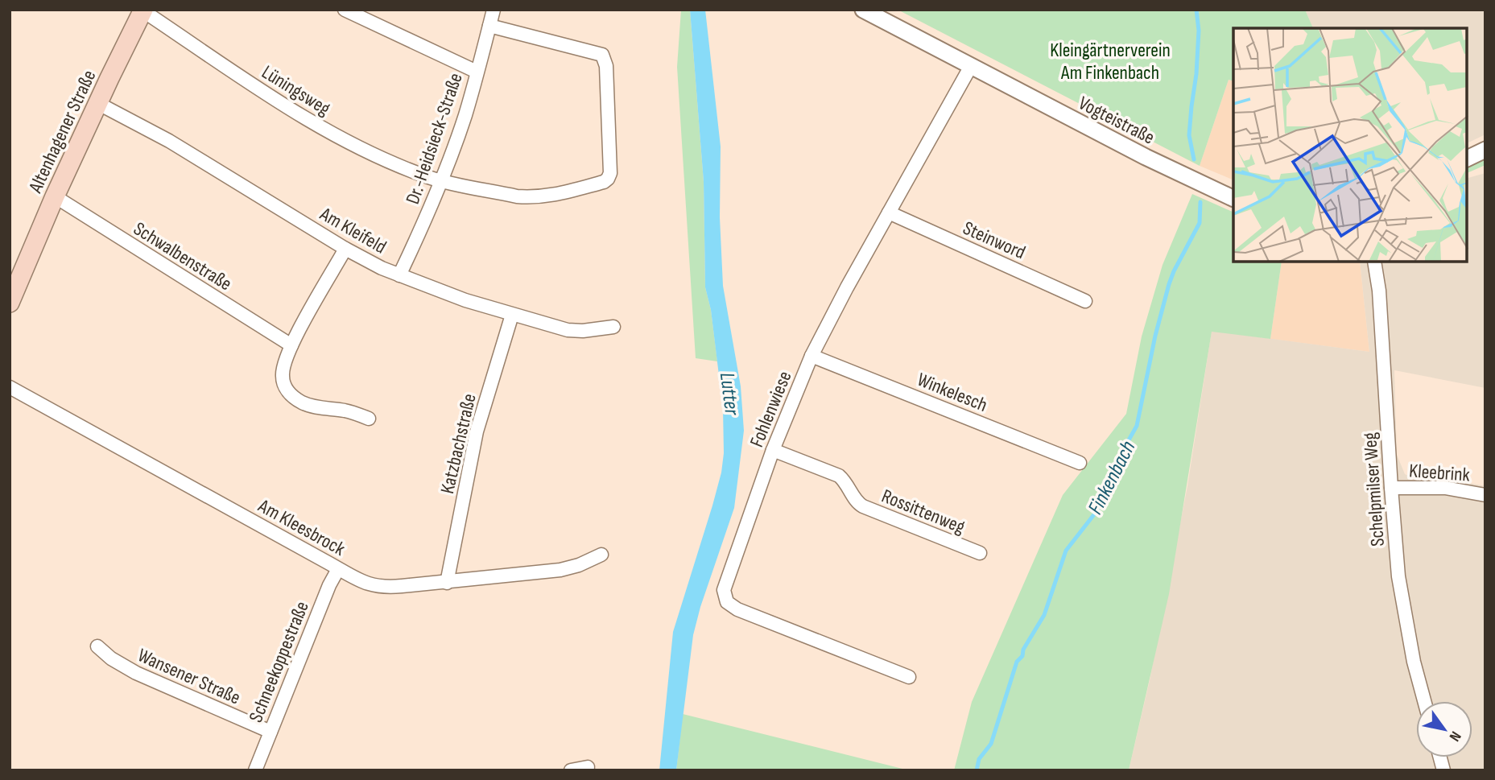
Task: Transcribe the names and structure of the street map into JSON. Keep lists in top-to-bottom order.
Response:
{
  "streets": {
    "main road": ["Altenhagener Straße"],
    "street": [
      "Lüningsweg",
      "Vogteistraße",
      "Dr.-Heidsieck-Straße",
      "Am Kleifeld",
      "Steinword",
      "Schwalbenstraße",
      "Winkelesch",
      "Fohlenwiese",
      "Katzbachstraße",
      "Kleebrink",
      "Schelpmilser Weg",
      "Rossittenweg",
      "Am Kleesbrock",
      "Schneekoppestraße",
      "Wansener Straße"
    ]
  },
  "crossings": [
    ["Lüningsweg", "Altenhagener Straße"],
    ["Lüningsweg", "Dr.-Heidsieck-Straße"],
    ["Vogteistraße", "Fohlenwiese"],
    ["Altenhagener Straße", "Am Kleifeld"],
    ["Altenhagener Straße", "Schwalbenstraße"],
    ["Dr.-Heidsieck-Straße", "Am Kleifeld"],
    ["Am Kleifeld", "Katzbachstraße"],
    ["Steinword", "Fohlenwiese"],
    ["Winkelesch", "Fohlenwiese"],
    ["Fohlenwiese", "Rossittenweg"],
    ["Katzbachstraße", "Am Kleesbrock"],
    ["Kleebrink", "Schelpmilser Weg"],
    ["Am Kleesbrock", "Schneekoppestraße"],
    ["Schneekoppestraße", "Wansener Straße"]
  ],
  "water": ["Lutter", "Finkenbach"],
  "parks": ["Kleingärtnerverein Am Finkenbach"],
  "north": "bottom right"
}
